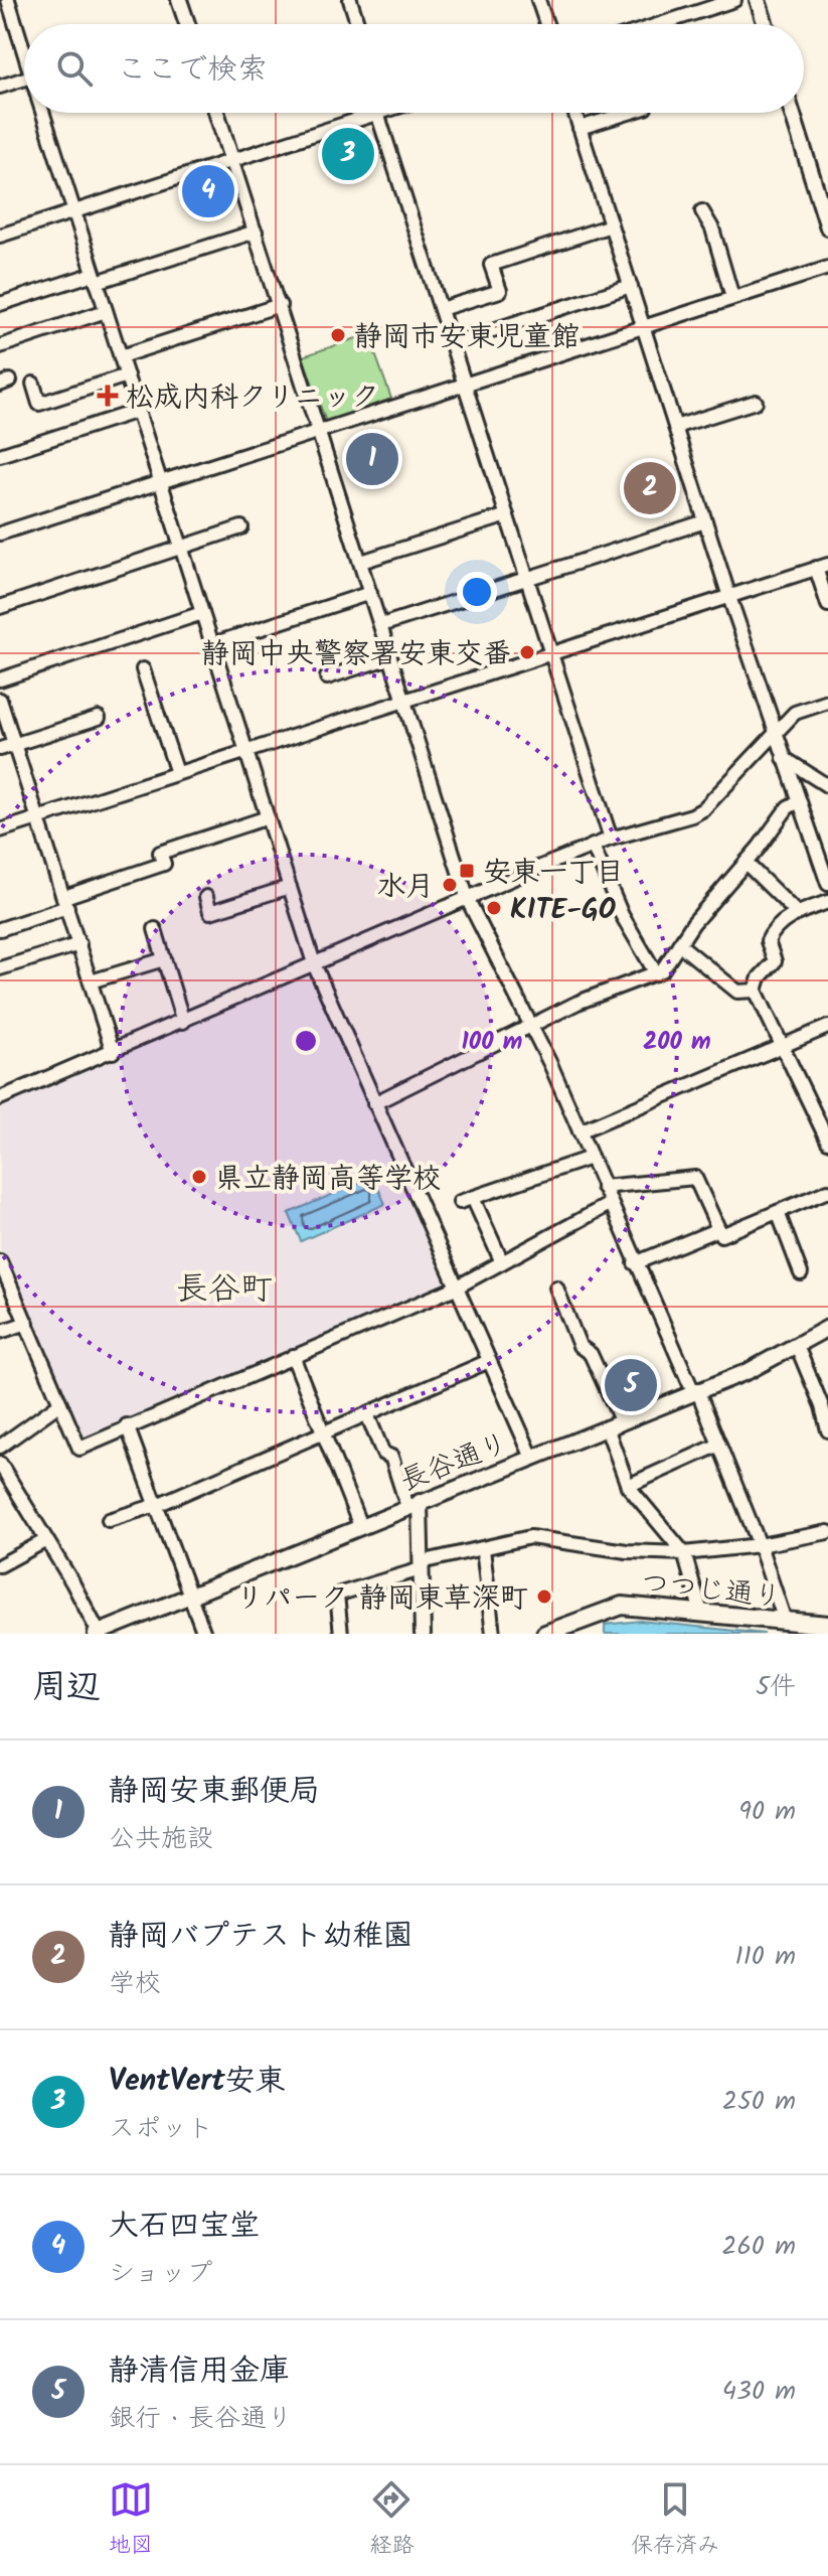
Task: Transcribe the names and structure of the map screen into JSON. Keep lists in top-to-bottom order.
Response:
{
  "streets": {
    "main road": ["つつじ通り"],
    "street": ["長谷通り"]
  },
  "districts": ["長谷町"],
  "places": {
    "other": [
      "静岡市安東児童館",
      "静岡中央警察署安東交番",
      "水月",
      "KITE-GO",
      "県立静岡高等学校",
      "リパーク 静岡東草深町"
    ],
    "health": ["松成内科クリニック"],
    "transit": ["安東一丁目"]
  },
  "page": {
    "search": "ここで検索",
    "pins": [
      "3",
      "4",
      "1",
      "2",
      "5"
    ],
    "heading": ["周辺", "5件"],
    "list": [
      {
        "mark": "1",
        "name": "静岡安東郵便局",
        "note": "公共施設",
        "value": "90 m"
      },
      {
        "mark": "2",
        "name": "静岡バプテスト幼稚園",
        "note": "学校",
        "value": "110 m"
      },
      {
        "mark": "3",
        "name": "VentVert安東",
        "note": "スポット",
        "value": "250 m"
      },
      {
        "mark": "4",
        "name": "大石四宝堂",
        "note": "ショップ",
        "value": "260 m"
      },
      {
        "mark": "5",
        "name": "静清信用金庫",
        "note": "銀行 · 長谷通り",
        "value": "430 m"
      }
    ],
    "nav": ["地図", "経路", "保存済み"]
  },
  "rings": ["100 m", "200 m"]
}
